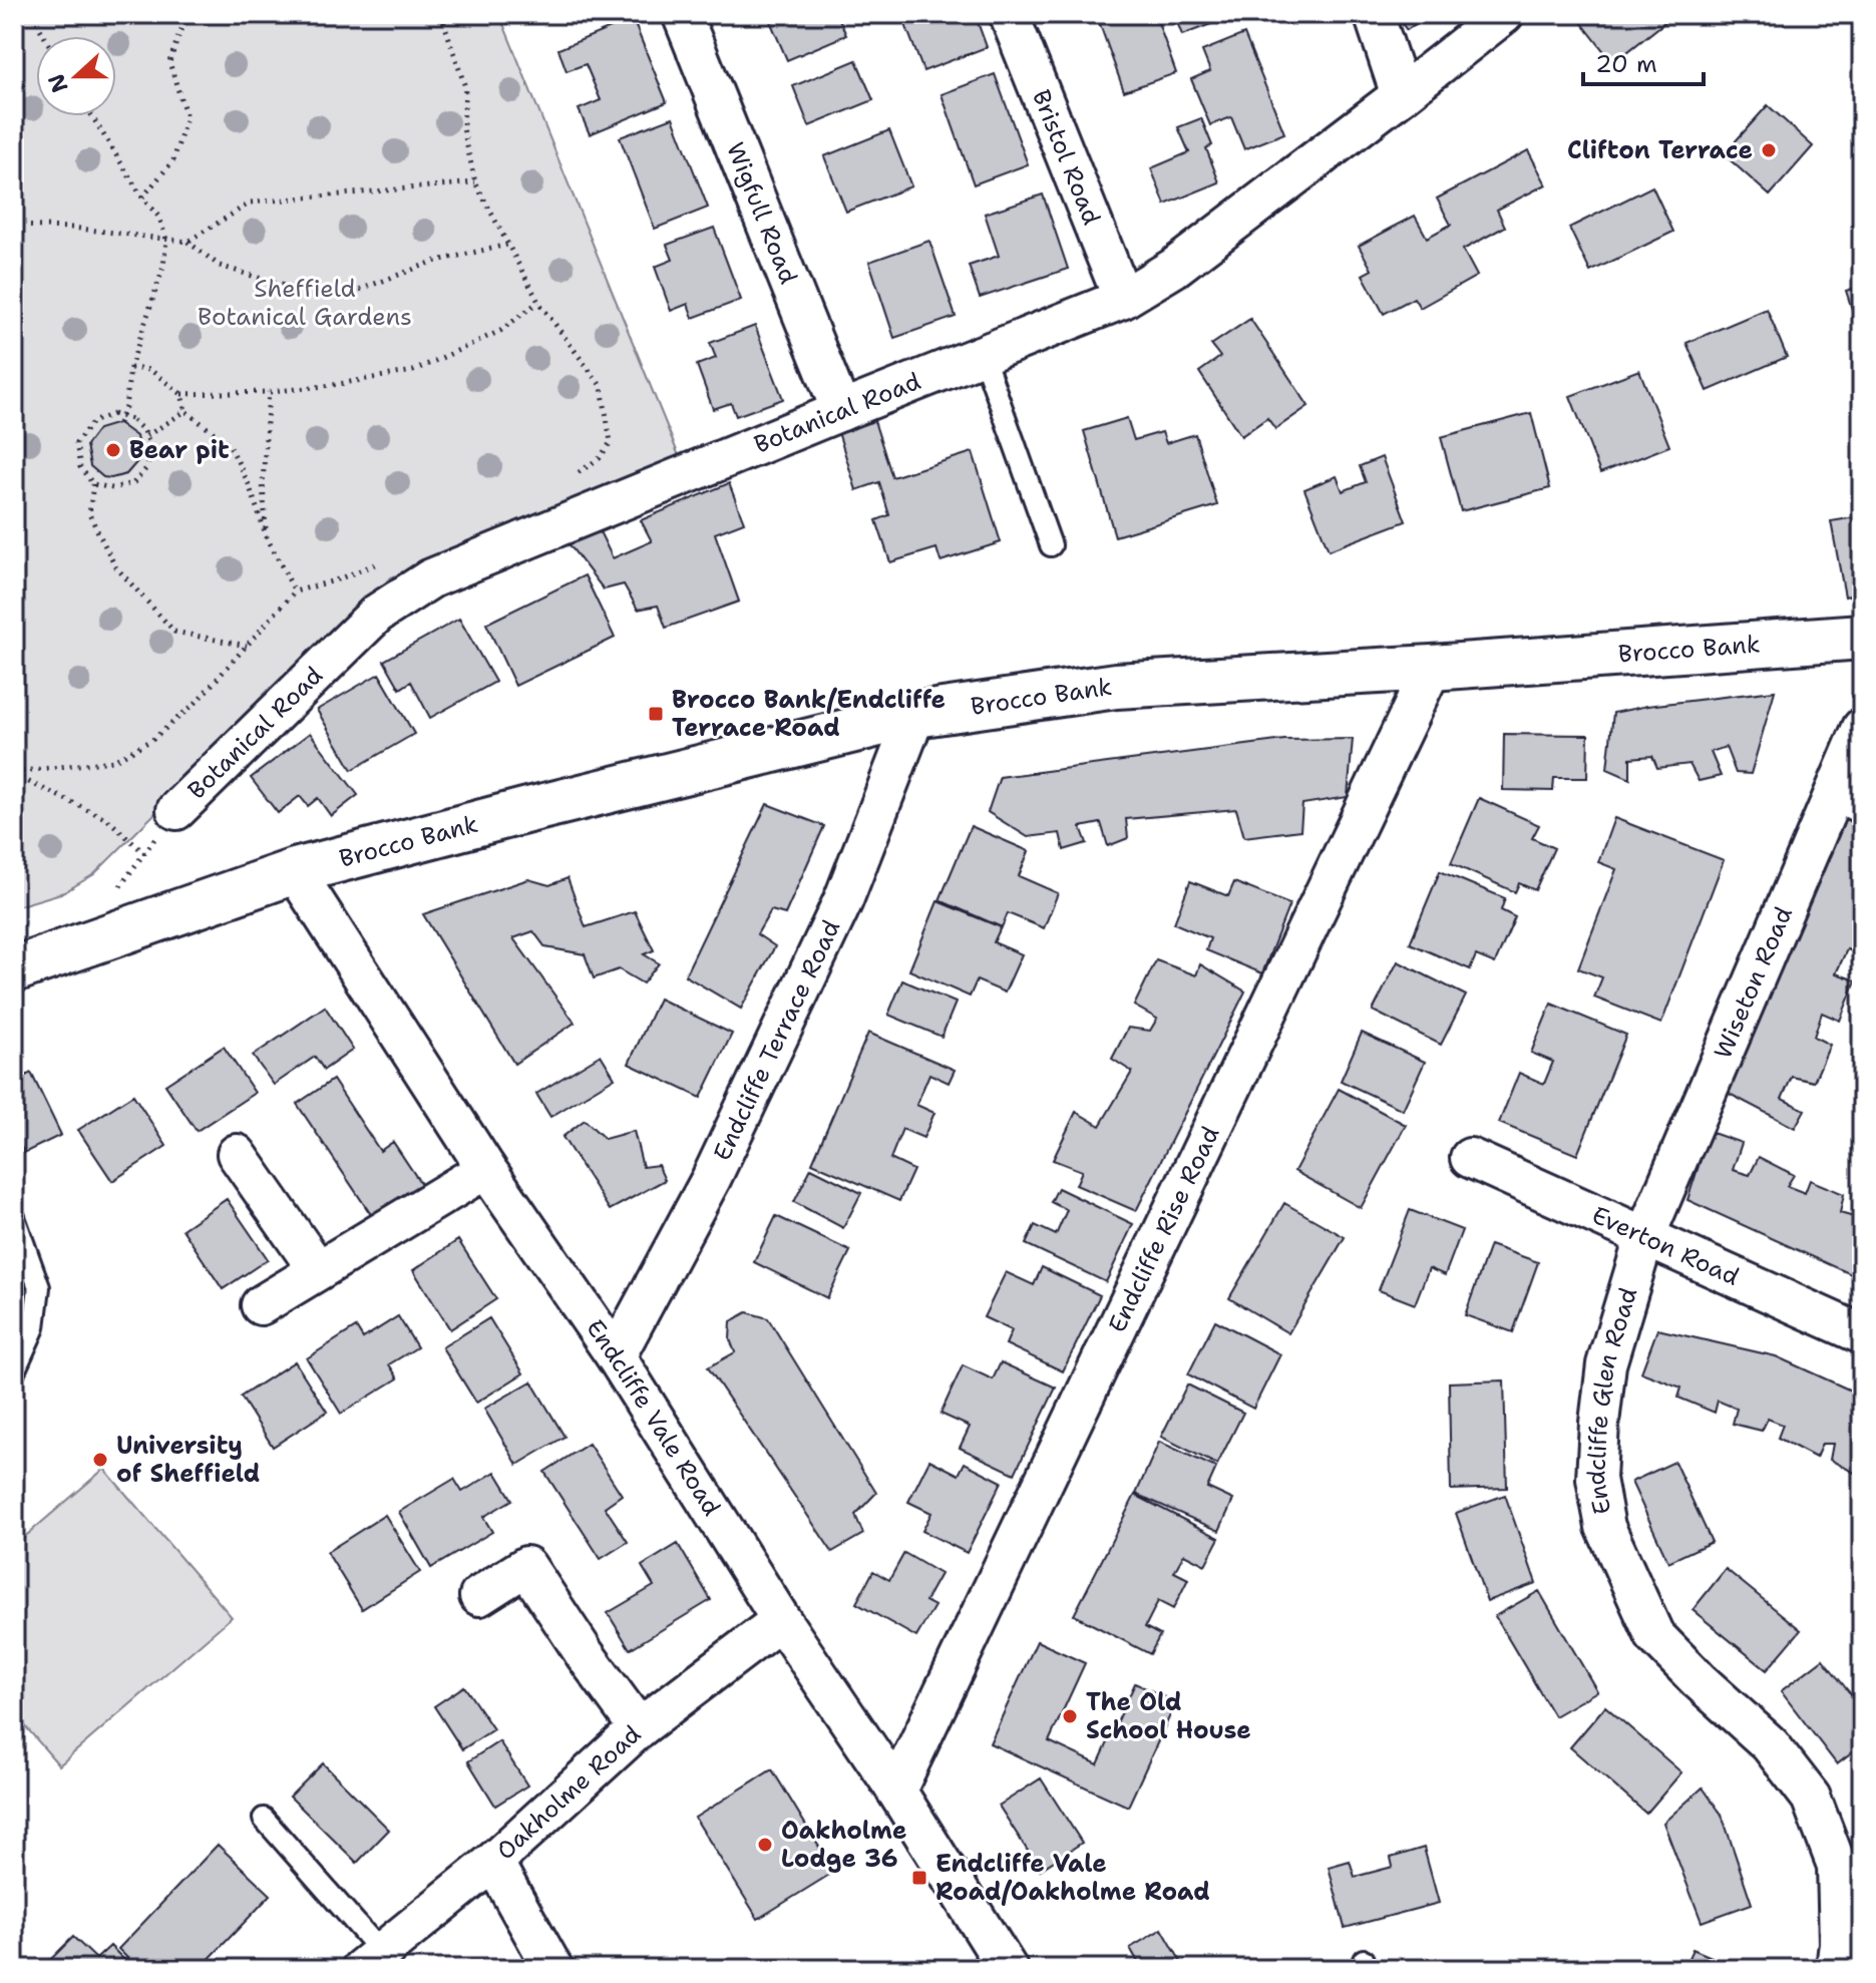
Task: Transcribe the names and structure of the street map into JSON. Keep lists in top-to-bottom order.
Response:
{
  "streets": {
    "main road": ["Brocco Bank"],
    "street": [
      "Bristol Road",
      "Wigfull Road",
      "Botanical Road",
      "Wiseton Road",
      "Endcliffe Terrace Road",
      "Endcliffe Rise Road",
      "Everton Road",
      "Endcliffe Glen Road",
      "Endcliffe Vale Road",
      "Oakholme Road"
    ]
  },
  "crossings": [
    ["Bristol Road", "Botanical Road"],
    ["Wigfull Road", "Botanical Road"],
    ["Brocco Bank", "Endcliffe Terrace Road"],
    ["Brocco Bank", "Endcliffe Rise Road"],
    ["Brocco Bank", "Endcliffe Vale Road"],
    ["Wiseton Road", "Everton Road"],
    ["Wiseton Road", "Endcliffe Glen Road"],
    ["Endcliffe Terrace Road", "Endcliffe Vale Road"],
    ["Endcliffe Rise Road", "Endcliffe Vale Road"],
    ["Everton Road", "Endcliffe Glen Road"],
    ["Endcliffe Vale Road", "Oakholme Road"]
  ],
  "parks": ["Sheffield Botanical Gardens"],
  "places": {
    "other": [
      "Clifton Terrace",
      "Bear pit",
      "University of Sheffield",
      "The Old School House",
      "Oakholme Lodge 36"
    ],
    "transit": ["Brocco Bank/Endcliffe Terrace Road", "Endcliffe Vale Road/Oakholme Road"]
  },
  "scale_bar": "20 m",
  "north": "left"
}
